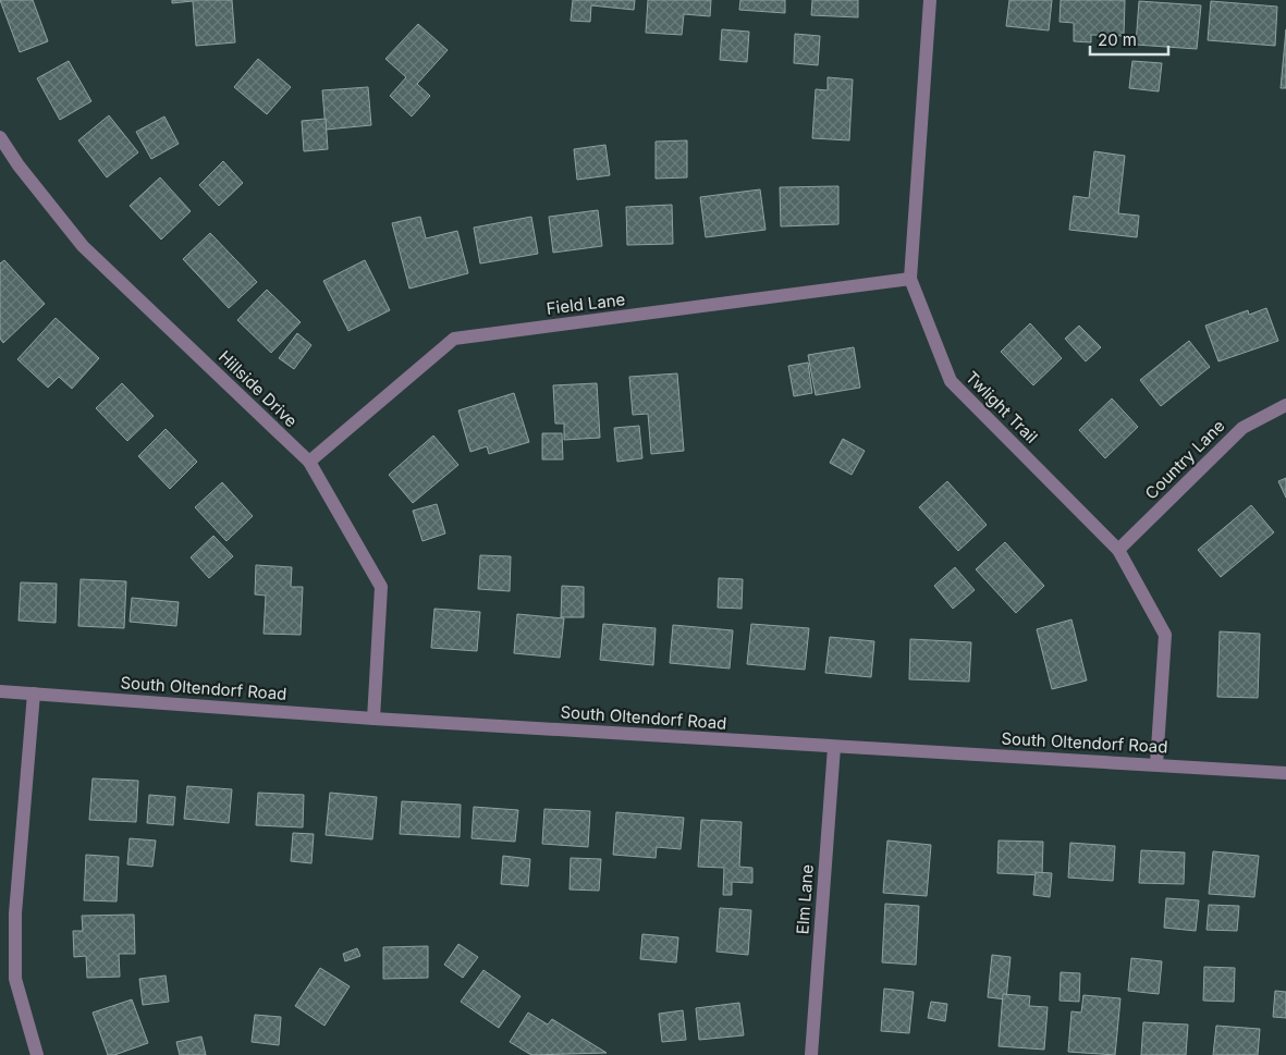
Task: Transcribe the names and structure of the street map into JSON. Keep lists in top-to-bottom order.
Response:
{
  "streets": {
    "street": [
      "Field Lane",
      "Hillside Drive",
      "Twlight Trail",
      "Country Lane",
      "South Oltendorf Road",
      "Elm Lane"
    ]
  },
  "crossings": [
    ["Field Lane", "Hillside Drive"],
    ["Field Lane", "Twlight Trail"],
    ["Hillside Drive", "South Oltendorf Road"],
    ["Twlight Trail", "Country Lane"],
    ["Twlight Trail", "South Oltendorf Road"],
    ["South Oltendorf Road", "Elm Lane"]
  ],
  "scale_bar": "20 m"
}
